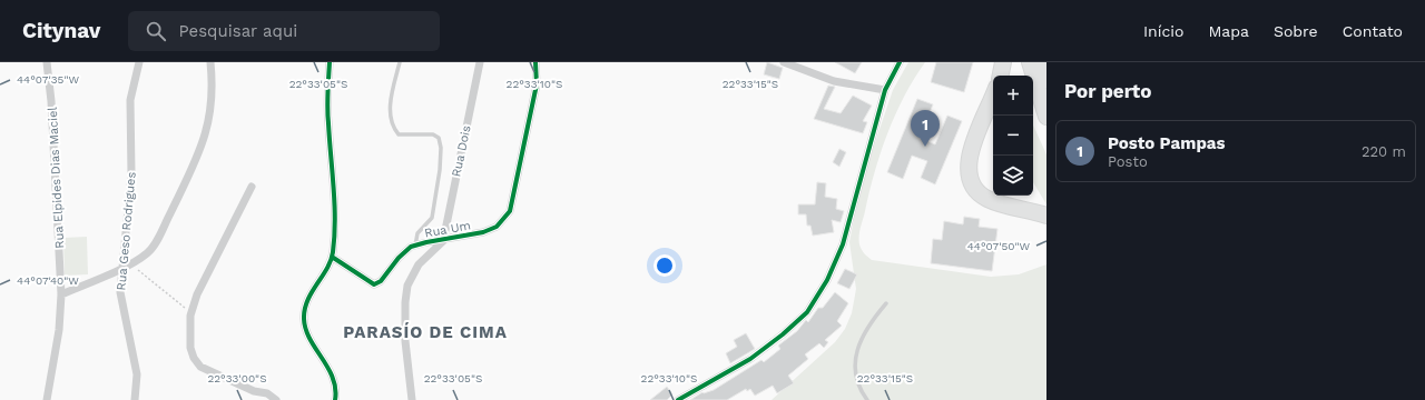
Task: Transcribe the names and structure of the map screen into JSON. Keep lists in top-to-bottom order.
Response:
{
  "streets": {
    "street": [
      "Rua Dois",
      "Rua Elpides Dias Maciel",
      "Rua Um",
      "Rua Geso Rodrigues"
    ]
  },
  "crossings": [
    ["Rua Dois", "Rua Um"]
  ],
  "districts": ["PARASÍO DE CIMA"],
  "page": {
    "header": "Citynav",
    "search": "Pesquisar aqui",
    "nav": [
      "Início",
      "Mapa",
      "Sobre",
      "Contato"
    ],
    "heading": "Por perto",
    "map_buttons": ["+", "−"],
    "pins": "1",
    "list": [
      {
        "mark": "1",
        "name": "Posto Pampas",
        "note": "Posto",
        "value": "220 m"
      }
    ]
  },
  "coordinates": [
    "44°07'35\"W",
    "22°33'05\"S",
    "22°33'10\"S",
    "22°33'15\"S",
    "44°07'50\"W",
    "44°07'40\"W",
    "22°33'00\"S"
  ]
}
